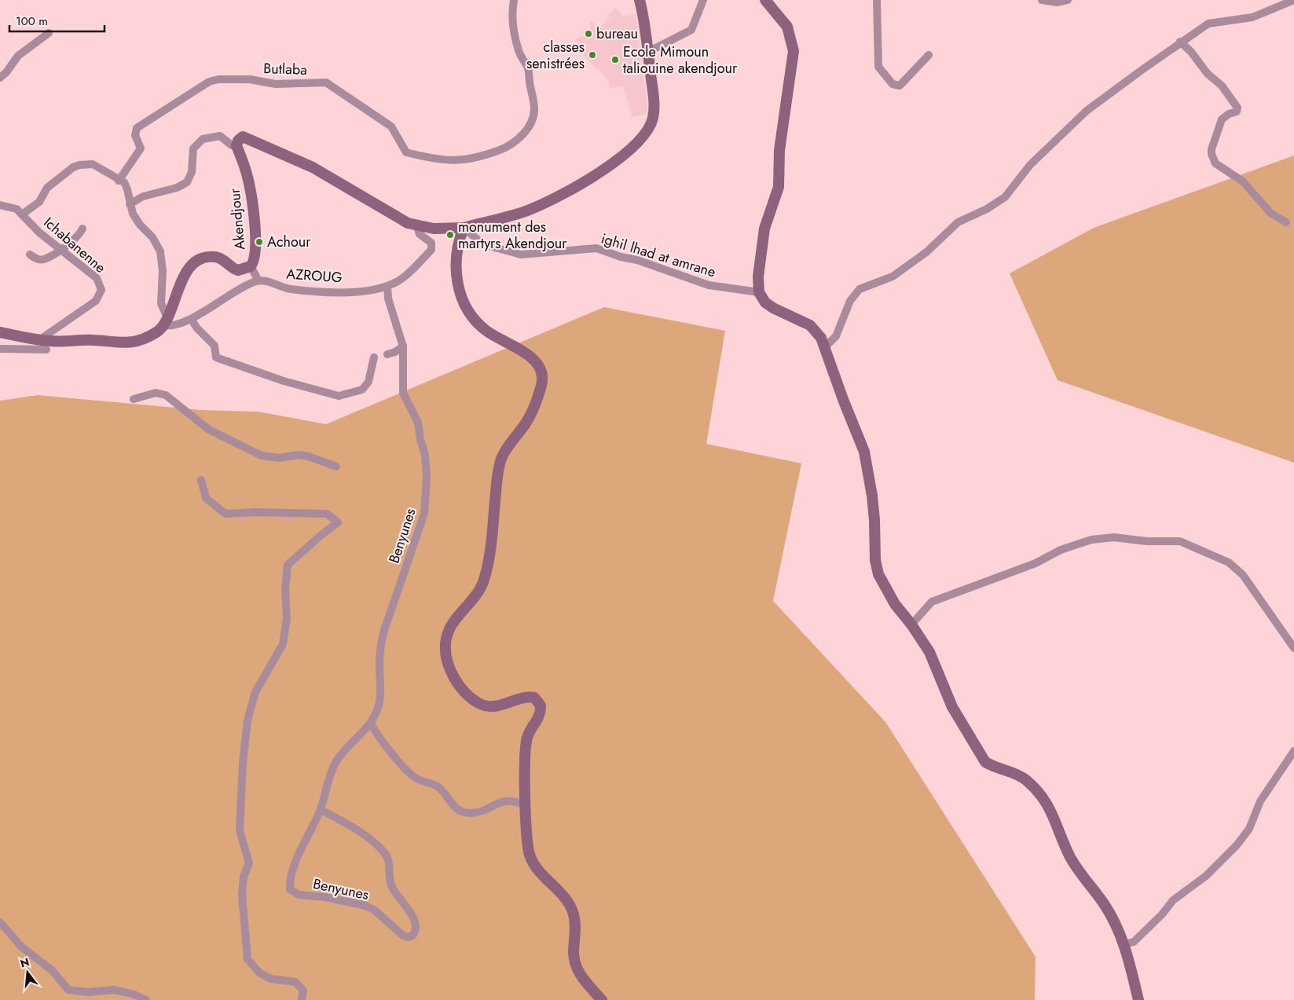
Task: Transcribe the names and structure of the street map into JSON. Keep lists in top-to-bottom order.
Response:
{
  "streets": {
    "main road": ["Akendjour"],
    "street": [
      "Butlaba",
      "Ichabanenne",
      "ighil lhad at amrane",
      "AZROUG",
      "Benyunes"
    ]
  },
  "crossings": [
    ["AZROUG", "Benyunes"]
  ],
  "places": [
    "bureau",
    "classes senistrées",
    "Ecole Mimoun taliouine akendjour",
    "monument des martyrs Akendjour",
    "Achour"
  ],
  "scale_bar": "100 m",
  "north": "top"
}
